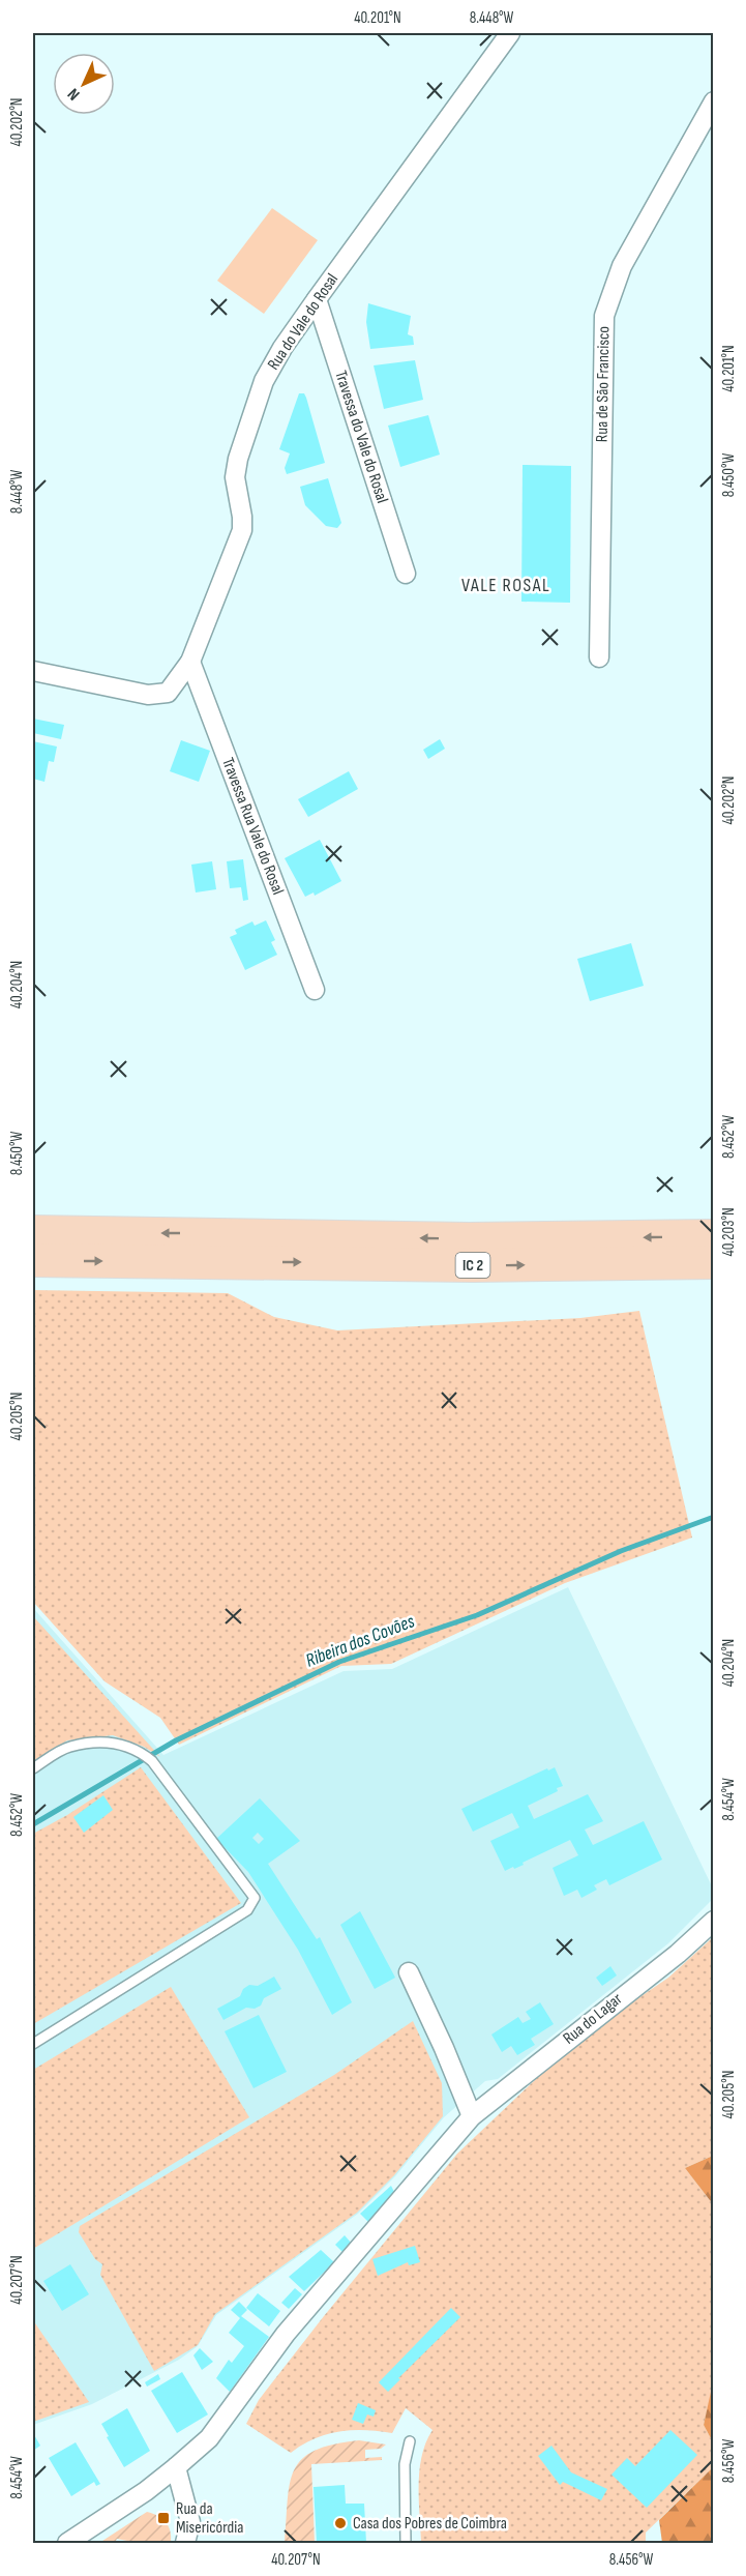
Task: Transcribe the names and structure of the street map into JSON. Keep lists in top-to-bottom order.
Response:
{
  "streets": {
    "highway": ["IC 2"],
    "street": [
      "Rua do Vale do Rosal",
      "Rua de São Francisco",
      "Travessa do Vale do Rosal",
      "Travessa Rua Vale do Rosal",
      "Rua do Lagar"
    ]
  },
  "crossings": [
    ["Rua do Vale do Rosal", "Travessa do Vale do Rosal"],
    ["Rua do Vale do Rosal", "Travessa Rua Vale do Rosal"]
  ],
  "districts": ["VALE ROSAL"],
  "water": ["Ribeira dos Covões"],
  "places": {
    "transit": ["Rua da Misericórdia"],
    "other": ["Casa dos Pobres de Coimbra"]
  },
  "north": "bottom left",
  "coordinates": [
    "40.201°N",
    "8.448°W",
    "40.202°N",
    "8.450°W",
    "40.204°N",
    "8.452°W",
    "40.203°N",
    "40.205°N",
    "8.454°W",
    "40.207°N",
    "8.456°W"
  ]
}
